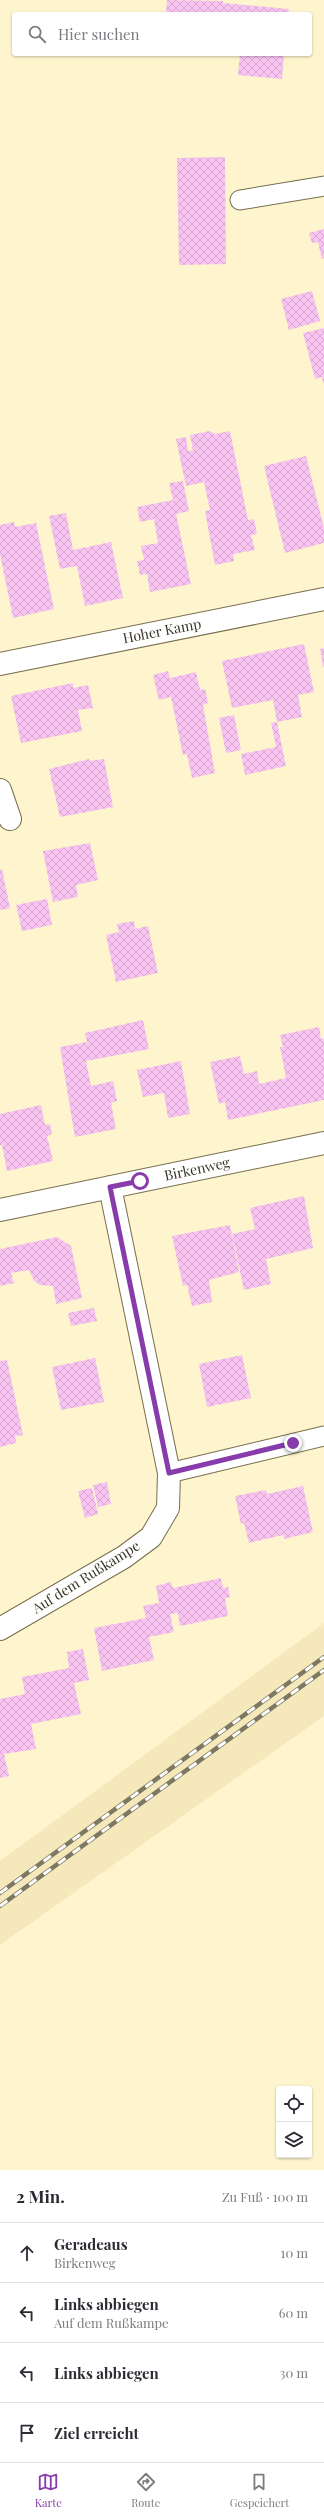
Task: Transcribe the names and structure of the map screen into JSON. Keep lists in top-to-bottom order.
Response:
{
  "streets": {
    "street": ["Hoher Kamp", "Birkenweg", "Auf dem Rußkampe"]
  },
  "crossings": [
    ["Birkenweg", "Auf dem Rußkampe"]
  ],
  "page": {
    "search": "Hier suchen",
    "heading": ["2 Min.", "Zu Fuß · 100 m"],
    "list": [
      ["Geradeaus", "Birkenweg", "10 m"],
      ["Links abbiegen", "Auf dem Rußkampe", "60 m"],
      ["Links abbiegen", "30 m"],
      "Ziel erreicht"
    ],
    "nav": ["Karte", "Route", "Gespeichert"]
  }
}
